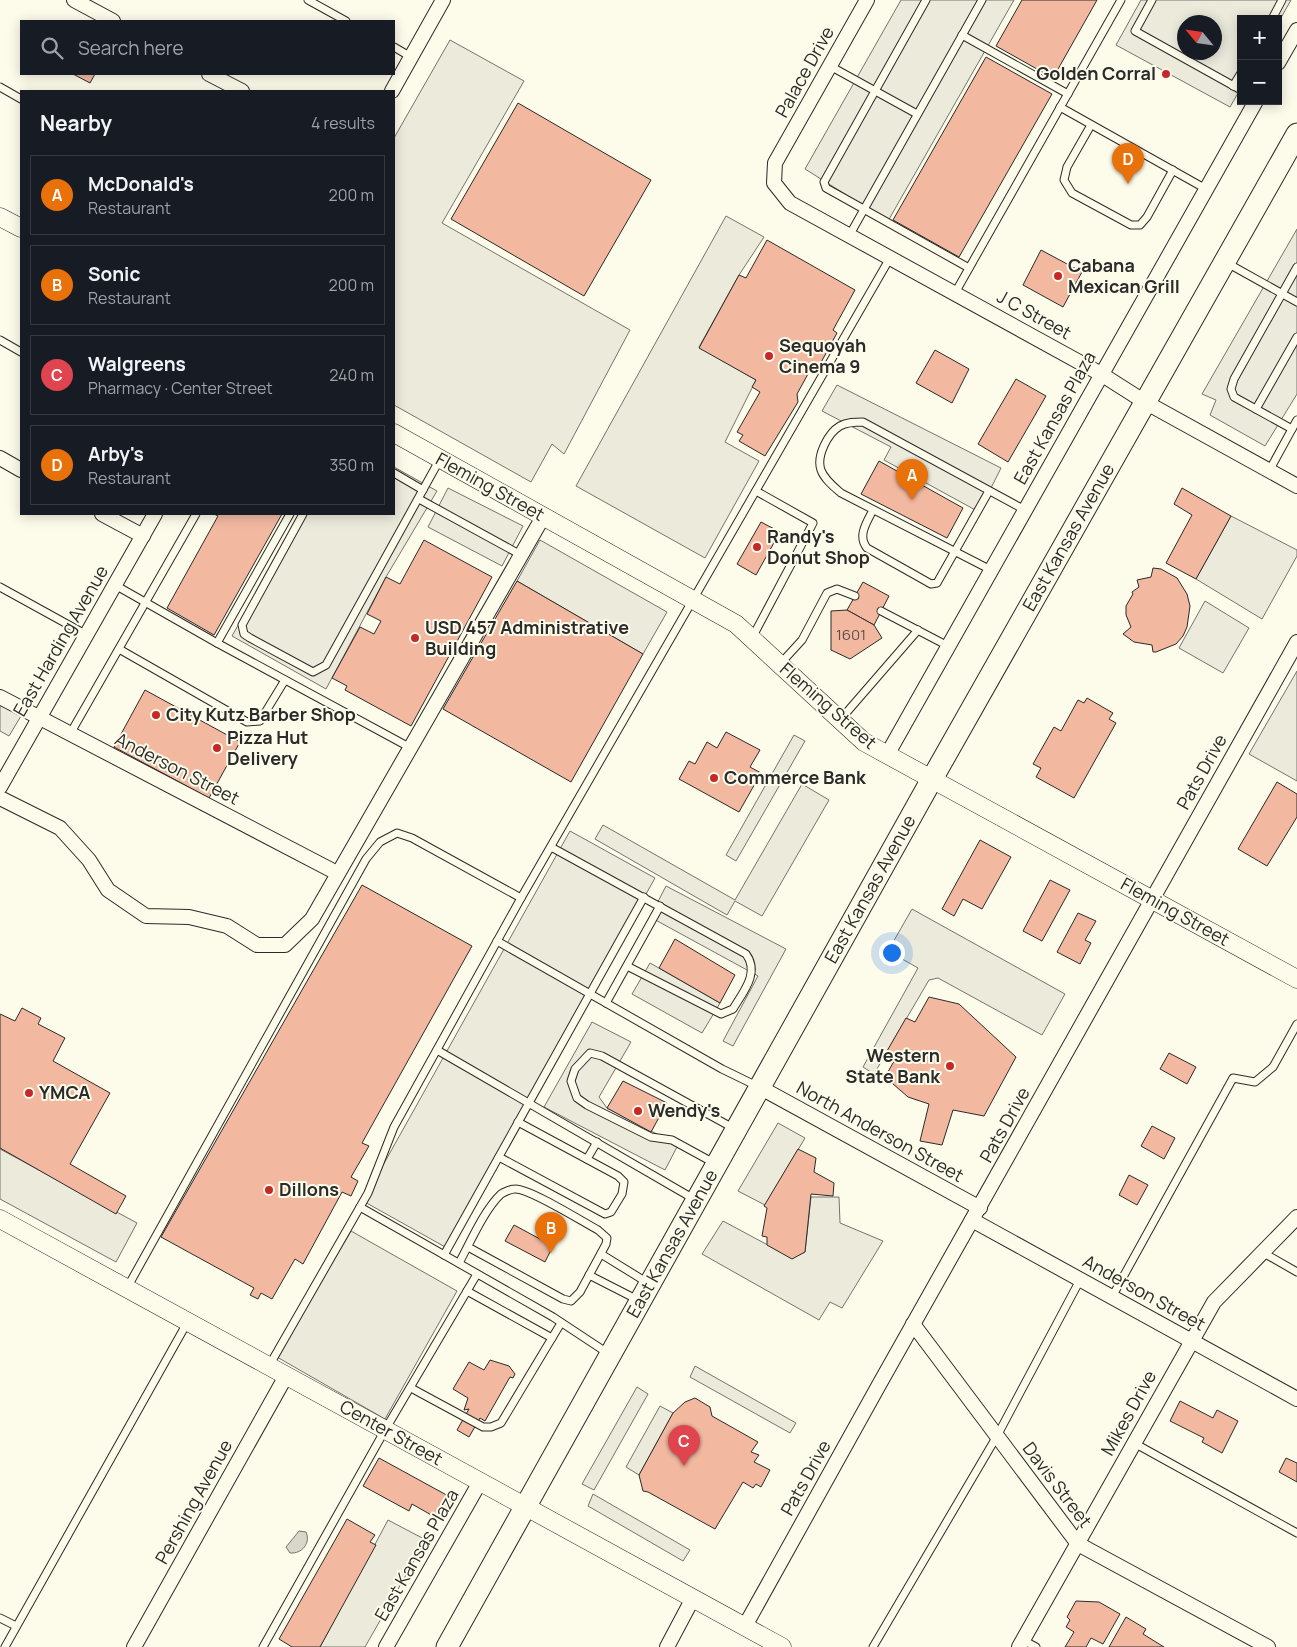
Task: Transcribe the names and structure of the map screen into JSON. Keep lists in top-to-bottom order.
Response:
{
  "streets": {
    "main road": ["East Kansas Avenue"],
    "street": [
      "Palace Drive",
      "J C Street",
      "East Kansas Plaza",
      "Fleming Street",
      "East Harding Avenue",
      "Anderson Street",
      "Pats Drive",
      "North Anderson Street",
      "Mikes Drive",
      "Center Street",
      "Davis Street",
      "Pershing Avenue"
    ]
  },
  "crossings": [
    ["Palace Drive", "J C Street"],
    ["J C Street", "East Kansas Plaza"],
    ["J C Street", "East Kansas Avenue"],
    ["East Kansas Plaza", "Fleming Street"],
    ["East Kansas Plaza", "Center Street"],
    ["Fleming Street", "East Kansas Avenue"],
    ["Fleming Street", "Pats Drive"],
    ["East Kansas Avenue", "North Anderson Street"],
    ["East Kansas Avenue", "Center Street"],
    ["East Harding Avenue", "Anderson Street"],
    ["Anderson Street", "Pats Drive"],
    ["Anderson Street", "North Anderson Street"],
    ["Anderson Street", "Mikes Drive"],
    ["Pats Drive", "North Anderson Street"],
    ["Pats Drive", "Center Street"],
    ["Pats Drive", "Davis Street"],
    ["Mikes Drive", "Davis Street"],
    ["Center Street", "Pershing Avenue"]
  ],
  "places": [
    "Golden Corral",
    "Cabana Mexican Grill",
    "Sequoyah Cinema 9",
    "Randy's Donut Shop",
    "USD 457 Administrative Building",
    "City Kutz Barber Shop",
    "Pizza Hut Delivery",
    "Commerce Bank",
    "Western State Bank",
    "YMCA",
    "Wendy's",
    "Dillons"
  ],
  "house_numbers": ["1601"],
  "north": "top left",
  "page": {
    "map_buttons": ["+", "−"],
    "search": "Search here",
    "heading": ["Nearby", "4 results"],
    "pins": [
      "D",
      "A",
      "B",
      "C"
    ],
    "list": [
      {
        "mark": "A",
        "name": "McDonald's",
        "note": "Restaurant",
        "value": "200 m"
      },
      {
        "mark": "B",
        "name": "Sonic",
        "note": "Restaurant",
        "value": "200 m"
      },
      {
        "mark": "C",
        "name": "Walgreens",
        "note": "Pharmacy · Center Street",
        "value": "240 m"
      },
      {
        "mark": "D",
        "name": "Arby's",
        "note": "Restaurant",
        "value": "350 m"
      }
    ]
  }
}
